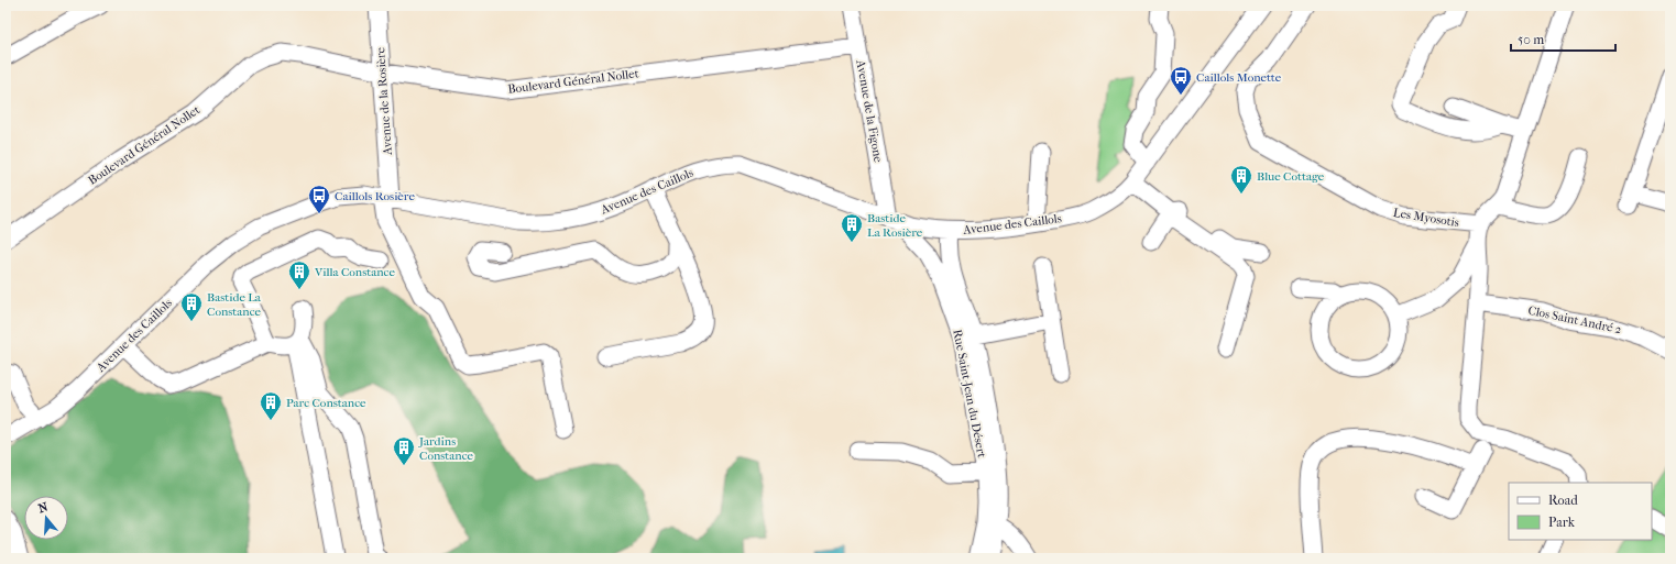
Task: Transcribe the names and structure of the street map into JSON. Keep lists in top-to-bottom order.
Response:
{
  "streets": {
    "street": [
      "Boulevard Général Nollet",
      "Avenue de la Rosière",
      "Avenue de la Figone",
      "Avenue des Caillols",
      "Les Myosotis",
      "Clos Saint André 2",
      "Rue Saint-Jean du Désert"
    ]
  },
  "crossings": [
    ["Boulevard Général Nollet", "Avenue de la Rosière"],
    ["Boulevard Général Nollet", "Avenue de la Figone"],
    ["Avenue de la Rosière", "Avenue des Caillols"],
    ["Avenue de la Figone", "Avenue des Caillols"],
    ["Avenue de la Figone", "Rue Saint-Jean du Désert"],
    ["Avenue des Caillols", "Rue Saint-Jean du Désert"]
  ],
  "places": {
    "bus stop": ["Caillols Monette", "Caillols Rosière"],
    "building": [
      "Blue Cottage",
      "Bastide La Rosière",
      "Villa Constance",
      "Bastide La Constance",
      "Parc Constance",
      "Jardins Constance"
    ]
  },
  "legend": ["Road", "Park"],
  "scale_bar": "50 m",
  "north": "top"
}
